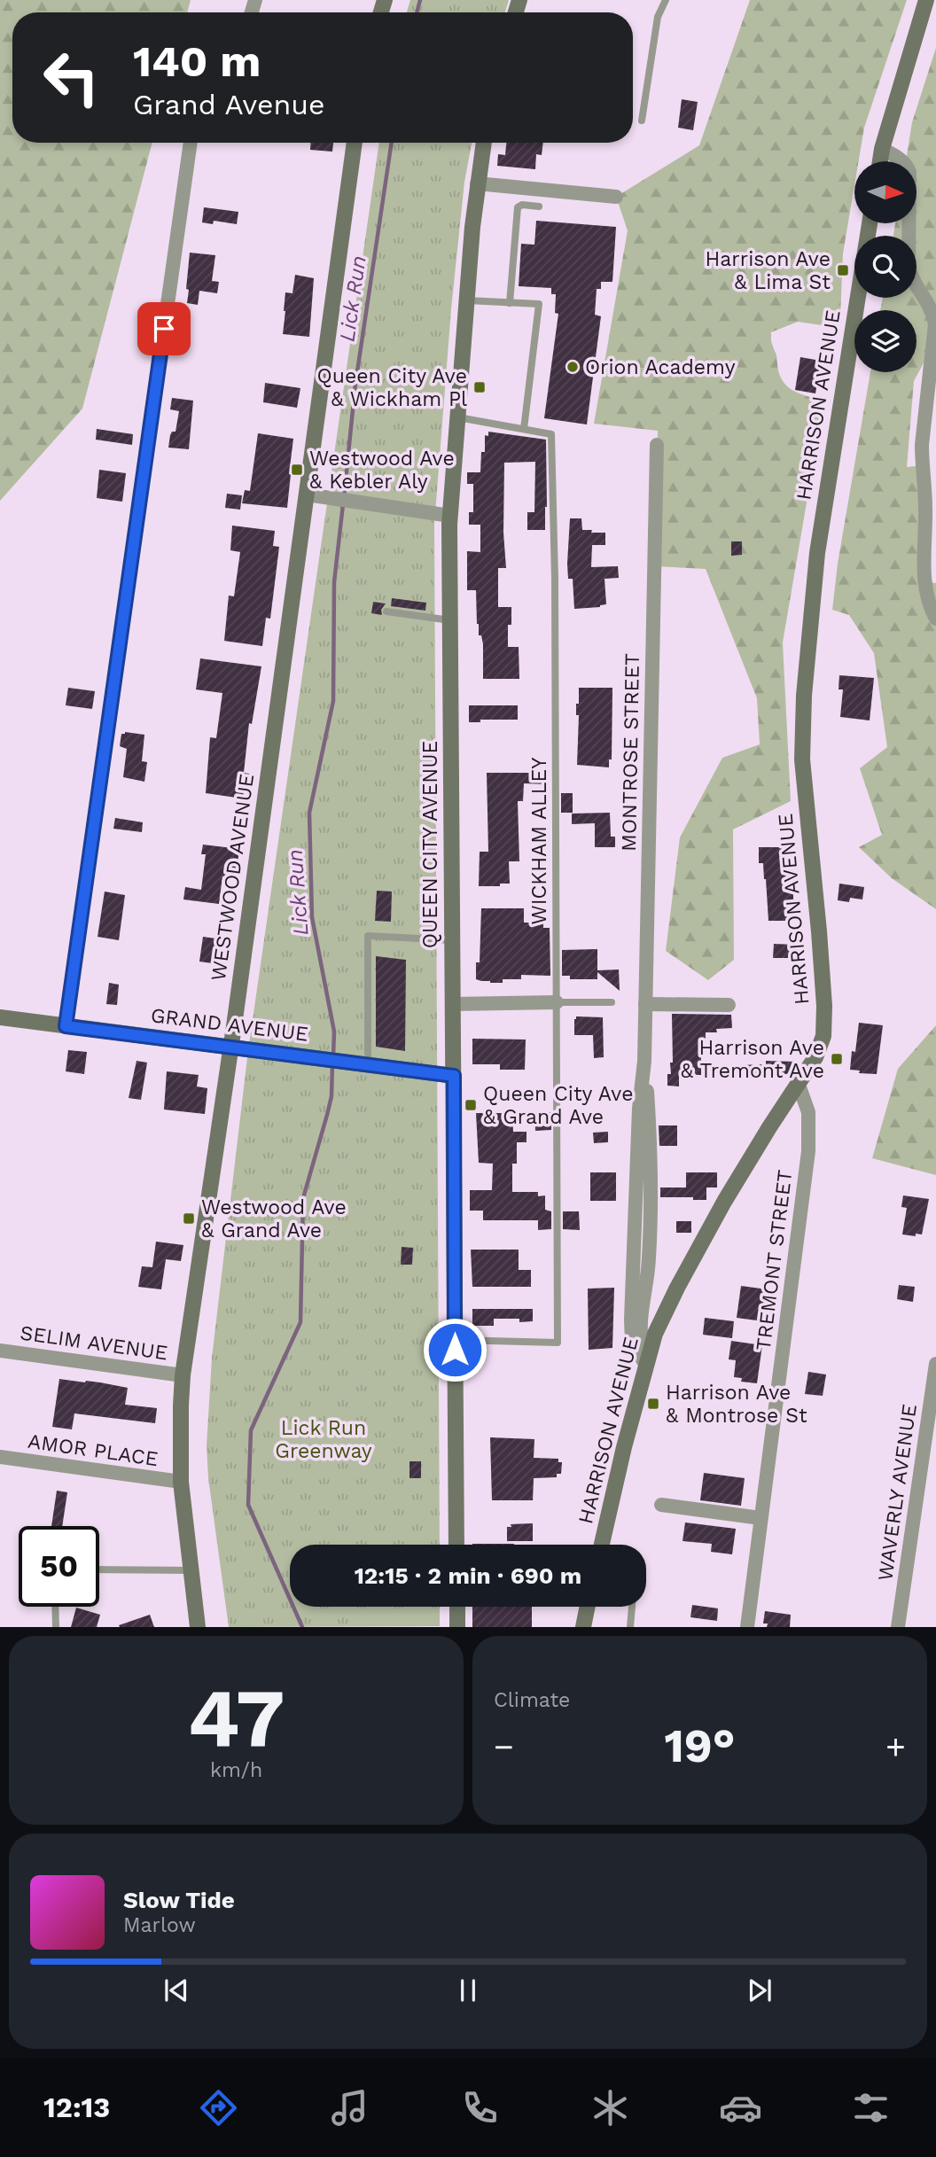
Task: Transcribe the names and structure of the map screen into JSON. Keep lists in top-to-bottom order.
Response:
{
  "streets": {
    "main road": [
      "HARRISON AVENUE",
      "QUEEN CITY AVENUE",
      "WESTWOOD AVENUE",
      "GRAND AVENUE"
    ],
    "street": [
      "MONTROSE STREET",
      "TREMONT STREET",
      "SELIM AVENUE",
      "AMOR PLACE",
      "WAVERLY AVENUE"
    ],
    "lane": ["WICKHAM ALLEY"]
  },
  "crossings": [
    ["HARRISON AVENUE", "MONTROSE STREET"],
    ["HARRISON AVENUE", "TREMONT STREET"],
    ["WICKHAM ALLEY", "QUEEN CITY AVENUE"],
    ["QUEEN CITY AVENUE", "GRAND AVENUE"],
    ["WESTWOOD AVENUE", "GRAND AVENUE"],
    ["WESTWOOD AVENUE", "SELIM AVENUE"],
    ["WESTWOOD AVENUE", "AMOR PLACE"]
  ],
  "water": ["Lick Run"],
  "parks": ["Lick Run Greenway"],
  "places": {
    "transit": [
      "Harrison Ave & Lima St",
      "Queen City Ave & Wickham Pl",
      "Westwood Ave & Kebler Aly",
      "Harrison Ave & Tremont Ave",
      "Queen City Ave & Grand Ave",
      "Westwood Ave & Grand Ave",
      "Harrison Ave & Montrose St"
    ],
    "other": ["Orion Academy"]
  },
  "north": "right",
  "page": {
    "turn": ["140 m", "Grand Avenue"],
    "limit": "50",
    "trip": "12:15 · 2 min · 690 m",
    "tile": [
      ["47", "km/h"],
      "Climate"
    ],
    "heat": ["−", "19°", "+"],
    "song": ["Slow Tide", "Marlow"],
    "tabs": "12:13"
  }
}
